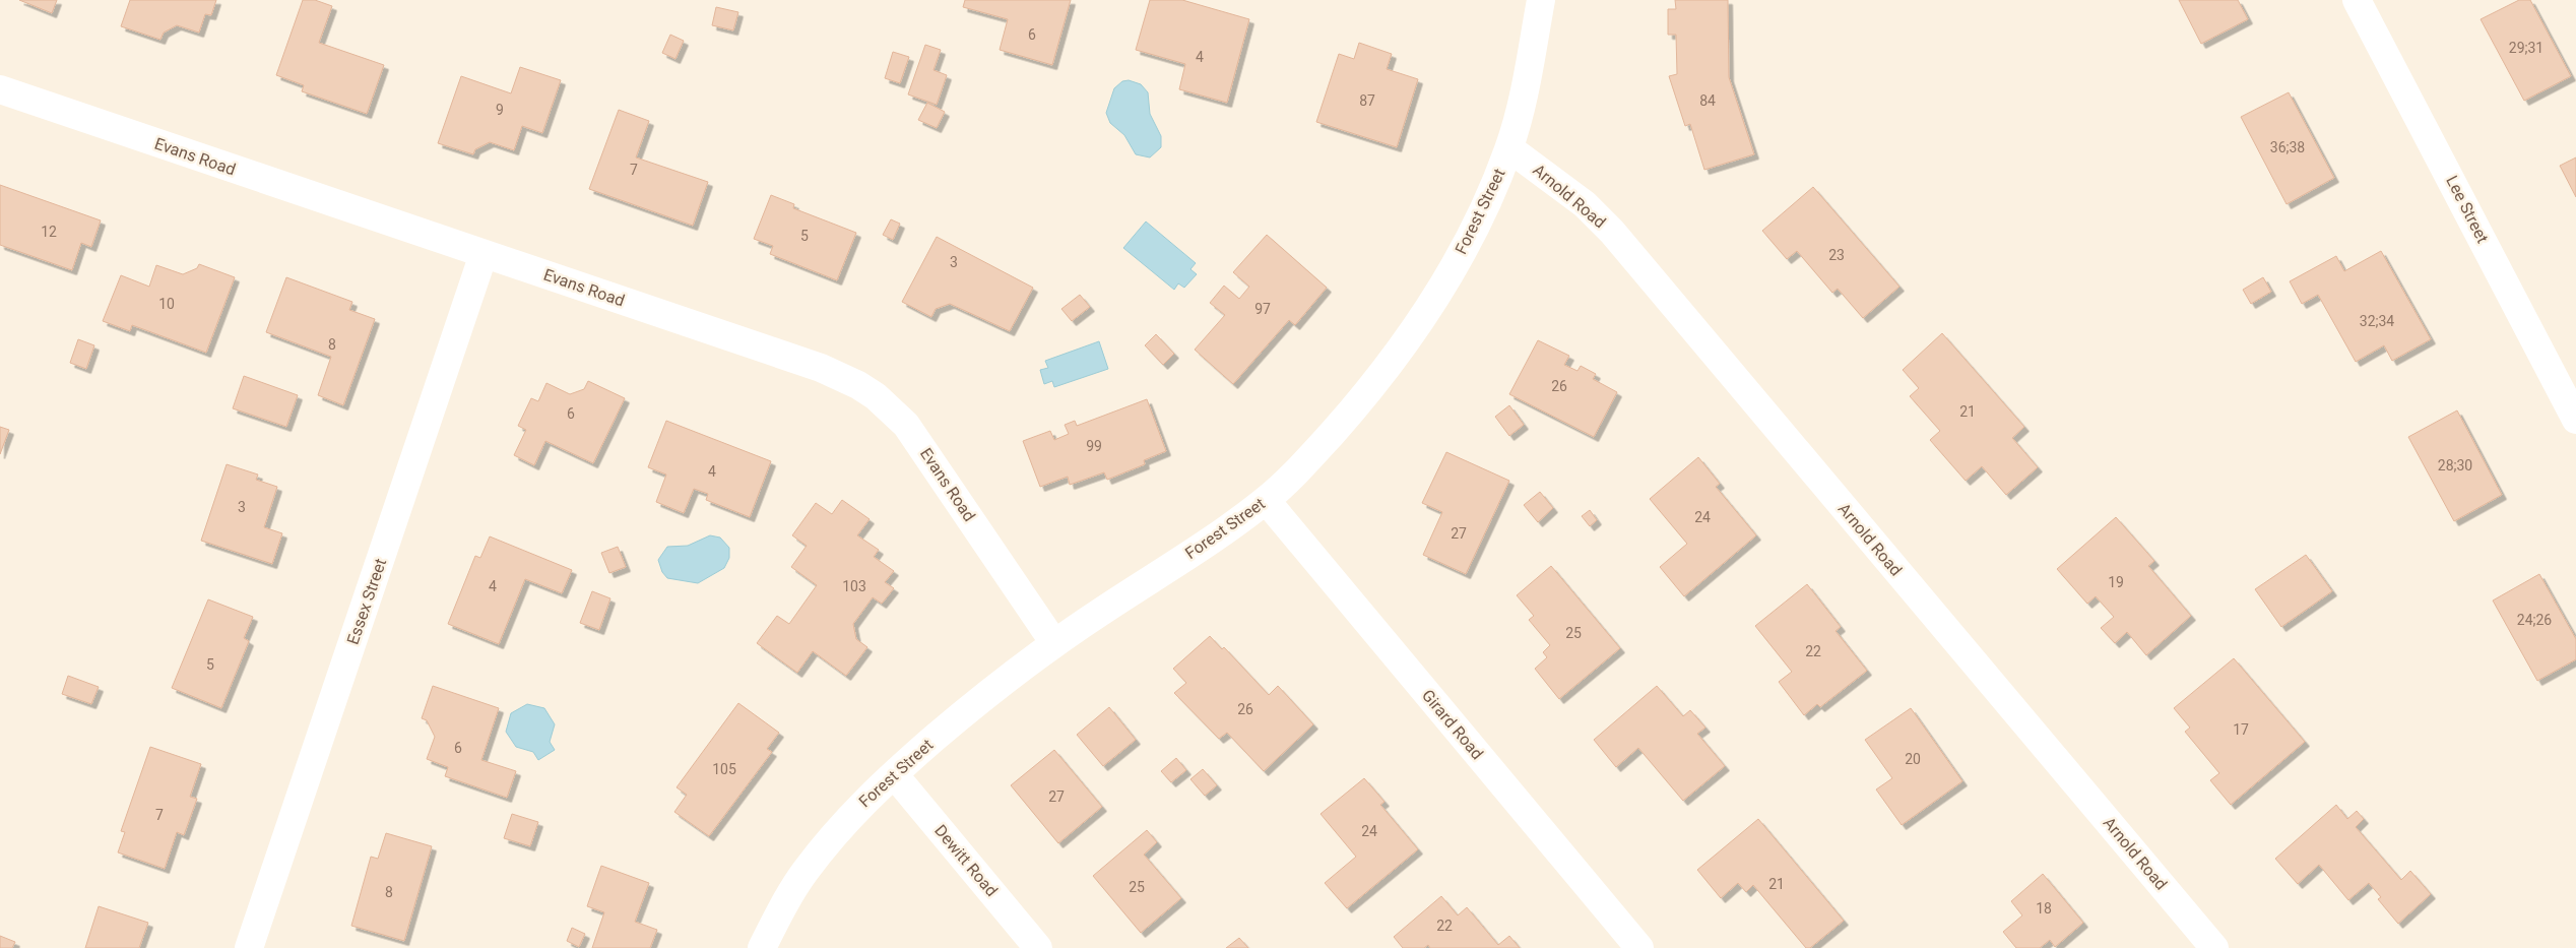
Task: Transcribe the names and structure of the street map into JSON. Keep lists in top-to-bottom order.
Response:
{
  "streets": {
    "street": [
      "Evans Road",
      "Arnold Road",
      "Lee Street",
      "Forest Street",
      "Essex Street",
      "Girard Road",
      "Dewitt Road"
    ]
  },
  "crossings": [
    ["Evans Road", "Forest Street"],
    ["Evans Road", "Essex Street"],
    ["Arnold Road", "Forest Street"],
    ["Forest Street", "Girard Road"],
    ["Forest Street", "Dewitt Road"]
  ],
  "house_numbers": [
    "6",
    "29;31",
    "4",
    "87",
    "84",
    "9",
    "36;38",
    "7",
    "12",
    "5",
    "23",
    "3",
    "10",
    "97",
    "32;34",
    "8",
    "26",
    "21",
    "6",
    "99",
    "28;30",
    "4",
    "3",
    "24",
    "27",
    "19",
    "4",
    "103",
    "24;26",
    "25",
    "22",
    "5",
    "26",
    "17",
    "6",
    "20",
    "105",
    "27",
    "7",
    "24",
    "21",
    "25",
    "8",
    "18",
    "22"
  ]
}
